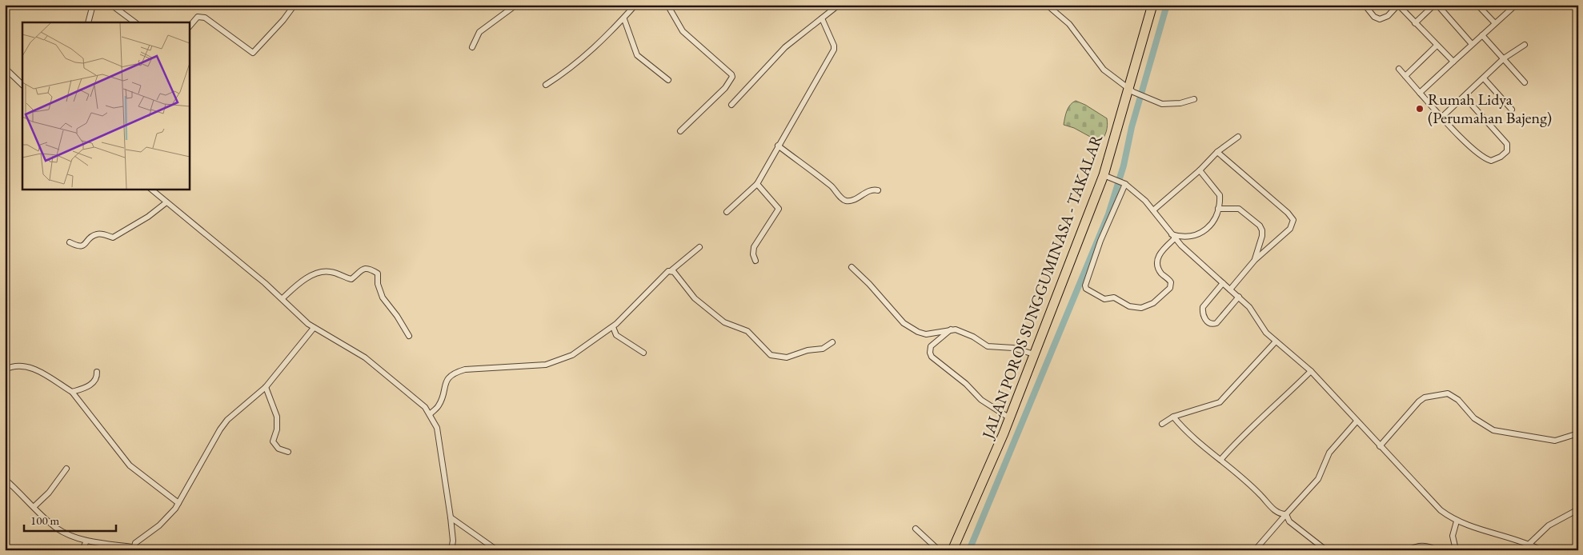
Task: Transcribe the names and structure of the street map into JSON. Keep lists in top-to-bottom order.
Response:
{
  "streets": {
    "highway": ["JALAN POROS SUNGGUMINASA - TAKALAR"]
  },
  "places": ["Rumah Lidya (Perumahan Bajeng)"],
  "scale_bar": "100 m"
}
